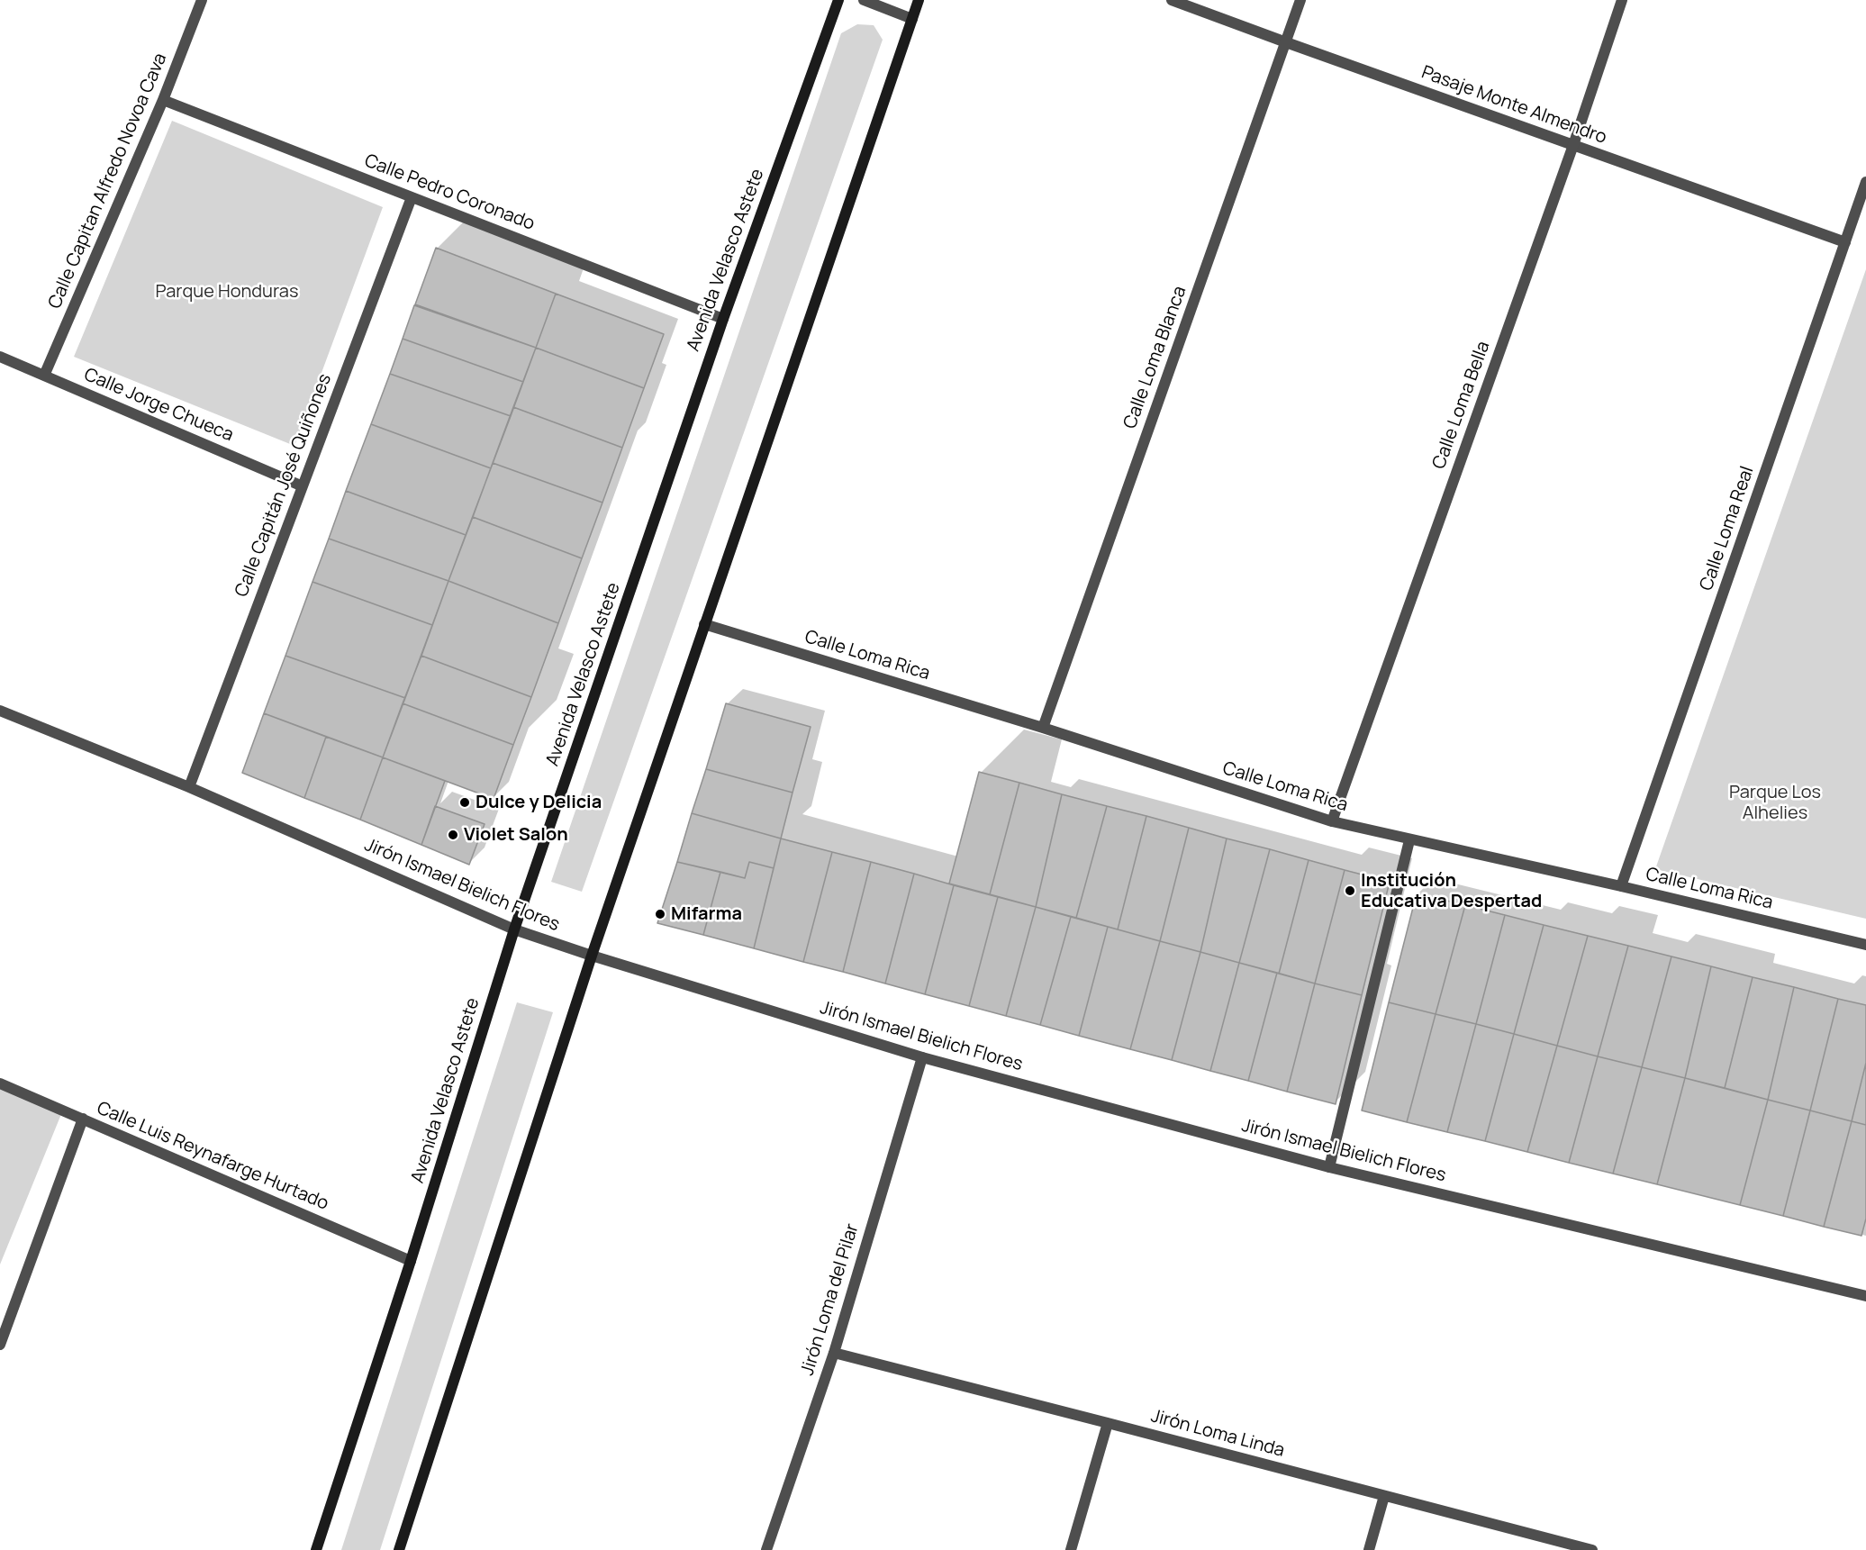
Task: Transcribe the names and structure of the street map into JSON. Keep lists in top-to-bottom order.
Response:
{
  "streets": {
    "main road": ["Avenida Velasco Astete"],
    "street": [
      "Pasaje Monte Almendro",
      "Calle Capitan Alfredo Novoa Cava",
      "Calle Pedro Coronado",
      "Calle Loma Blanca",
      "Calle Jorge Chueca",
      "Calle Loma Bella",
      "Calle Capitán José Quiñones",
      "Calle Loma Real",
      "Calle Loma Rica",
      "Jirón Ismael Bielich Flores",
      "Calle Luis Reynafarge Hurtado",
      "Jirón Loma del Pilar",
      "Jirón Loma Linda"
    ]
  },
  "crossings": [
    ["Pasaje Monte Almendro", "Calle Loma Blanca"],
    ["Pasaje Monte Almendro", "Calle Loma Bella"],
    ["Pasaje Monte Almendro", "Calle Loma Real"],
    ["Calle Capitan Alfredo Novoa Cava", "Calle Pedro Coronado"],
    ["Calle Capitan Alfredo Novoa Cava", "Calle Jorge Chueca"],
    ["Calle Pedro Coronado", "Avenida Velasco Astete"],
    ["Calle Pedro Coronado", "Calle Capitán José Quiñones"],
    ["Avenida Velasco Astete", "Jirón Ismael Bielich Flores"],
    ["Avenida Velasco Astete", "Calle Luis Reynafarge Hurtado"],
    ["Calle Loma Blanca", "Calle Loma Rica"],
    ["Calle Jorge Chueca", "Calle Capitán José Quiñones"],
    ["Calle Loma Bella", "Calle Loma Rica"],
    ["Calle Capitán José Quiñones", "Jirón Ismael Bielich Flores"],
    ["Calle Loma Real", "Calle Loma Rica"],
    ["Jirón Ismael Bielich Flores", "Jirón Loma del Pilar"],
    ["Jirón Loma del Pilar", "Jirón Loma Linda"]
  ],
  "parks": ["Parque Honduras", "Parque Los Alhelies"],
  "places": [
    "Dulce y Delicia",
    "Violet Salon",
    "Institución Educativa Despertad",
    "Mifarma"
  ]
}
